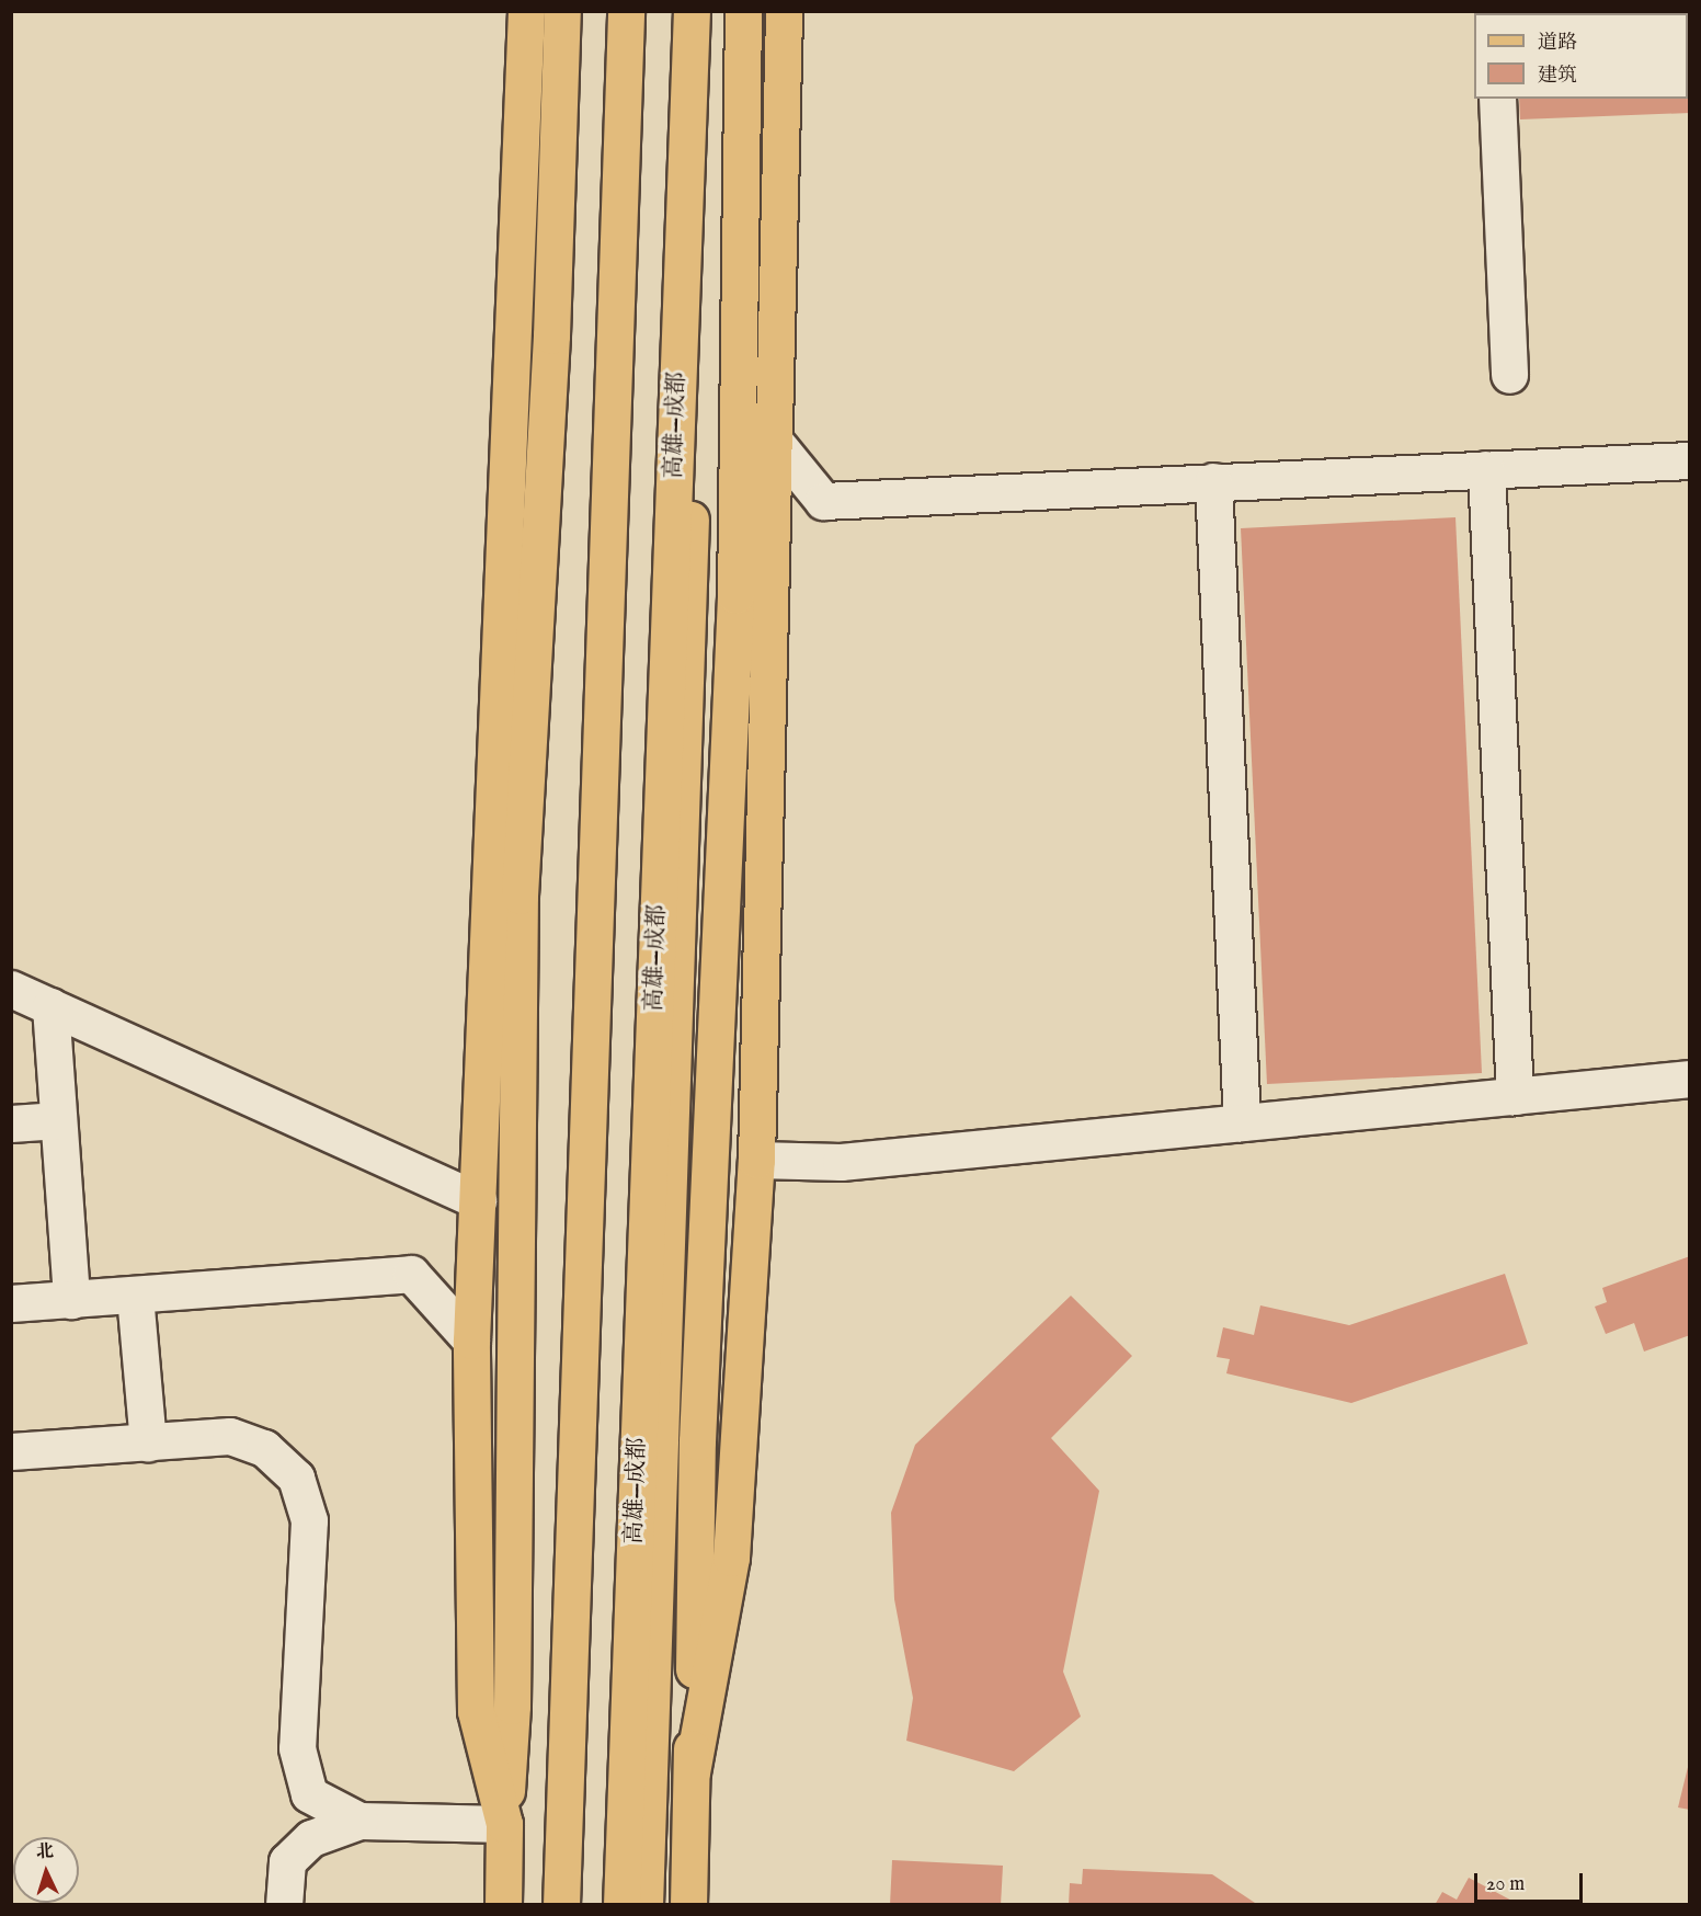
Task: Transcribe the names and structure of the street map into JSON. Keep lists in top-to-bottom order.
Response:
{
  "streets": {
    "main road": ["高雄—成都"]
  },
  "legend": ["道路", "建筑"],
  "scale_bar": "20 m",
  "north": "top"
}
